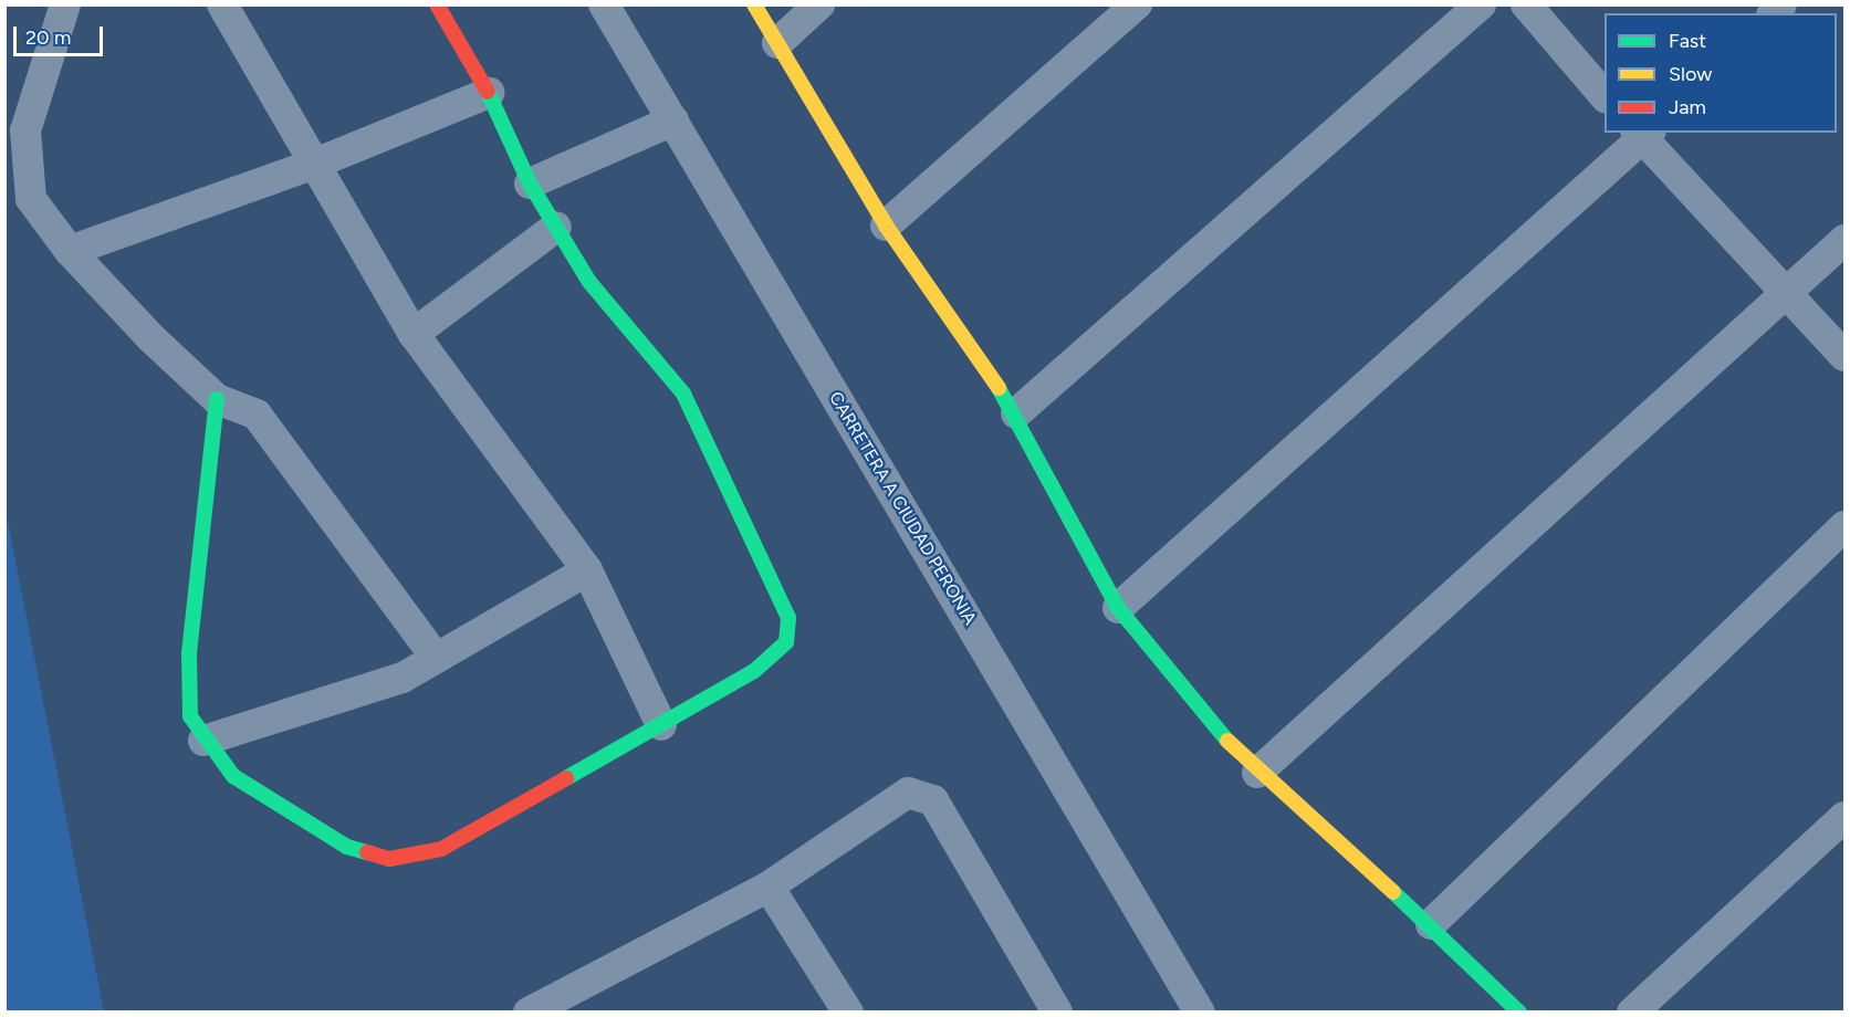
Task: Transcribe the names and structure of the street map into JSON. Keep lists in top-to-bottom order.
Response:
{
  "streets": {
    "street": ["CARRETERA A CIUDAD PERONIA"]
  },
  "legend": ["Fast", "Slow", "Jam"],
  "scale_bar": "20 m"
}
